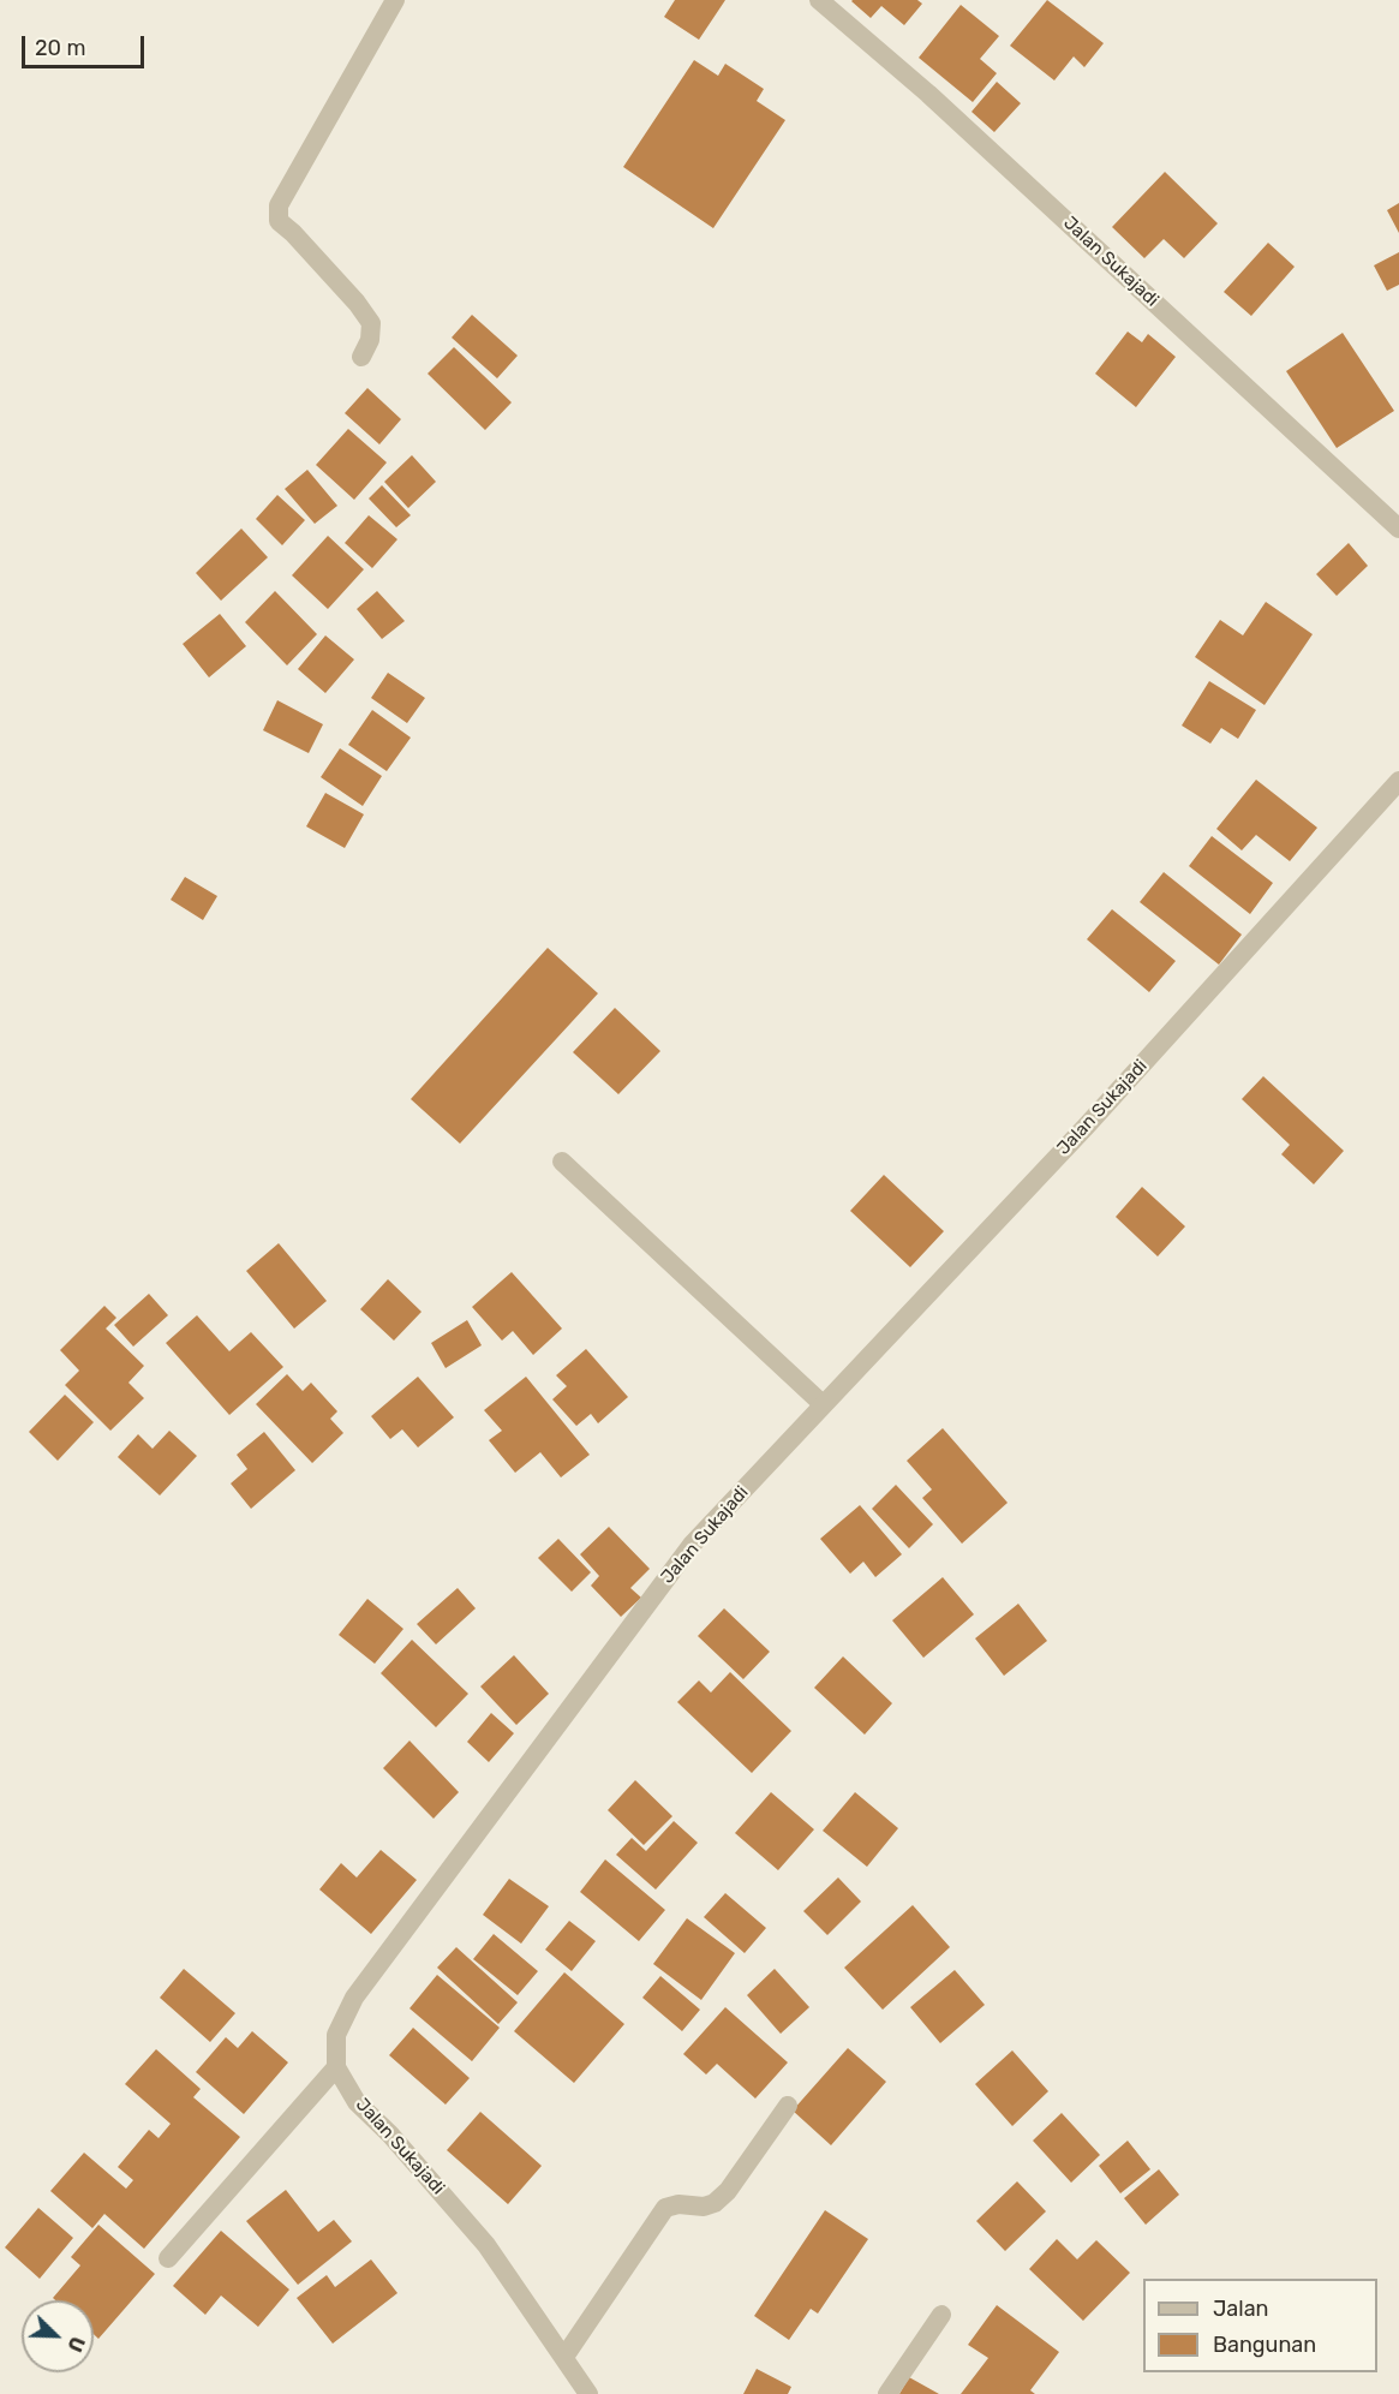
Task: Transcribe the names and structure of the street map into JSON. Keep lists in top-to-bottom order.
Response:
{
  "streets": {
    "street": ["Jalan Sukajadi"]
  },
  "legend": ["Jalan", "Bangunan"],
  "scale_bar": "20 m",
  "north": "bottom right"
}
